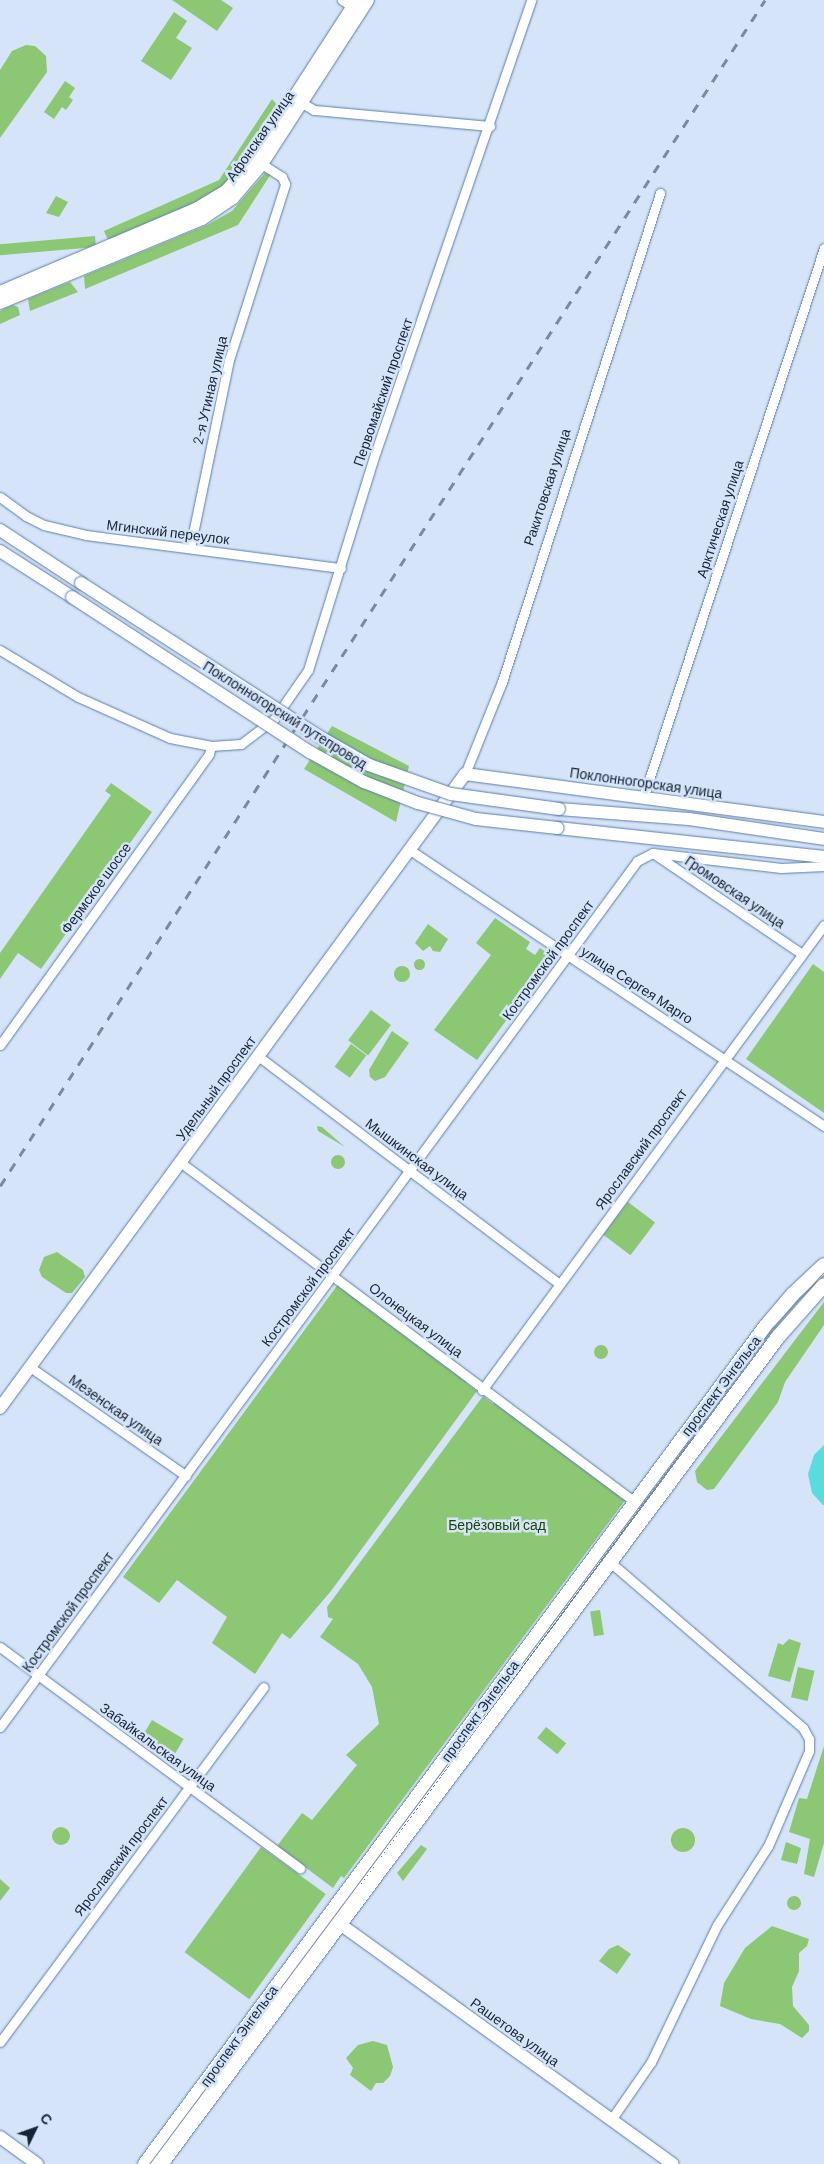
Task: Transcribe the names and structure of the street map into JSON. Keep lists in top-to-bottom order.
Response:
{
  "streets": {
    "main road": ["проспект Энгельса"],
    "street": [
      "Афонская улица",
      "2-я Утиная улица",
      "Первомайский проспект",
      "Ракитовская улица",
      "Арктическая улица",
      "Мгинский переулок",
      "Поклонногорский путепровод",
      "Поклонногорская улица",
      "Фермское шоссе",
      "Громовская улица",
      "Костромской проспект",
      "улица Сергея Марго",
      "Удельный проспект",
      "Ярославский проспект",
      "Мышкинская улица",
      "Олонецкая улица",
      "Мезенская улица",
      "Забайкальская улица",
      "Рашетова улица"
    ]
  },
  "crossings": [
    ["Афонская улица", "2-я Утиная улица"],
    ["2-я Утиная улица", "Мгинский переулок"],
    ["Первомайский проспект", "Мгинский переулок"],
    ["Первомайский проспект", "Фермское шоссе"],
    ["Ракитовская улица", "Поклонногорская улица"],
    ["Ракитовская улица", "Удельный проспект"],
    ["Арктическая улица", "Поклонногорская улица"],
    ["Громовская улица", "Костромской проспект"],
    ["Громовская улица", "Ярославский проспект"],
    ["Костромской проспект", "улица Сергея Марго"],
    ["Костромской проспект", "Мышкинская улица"],
    ["Костромской проспект", "Олонецкая улица"],
    ["Костромской проспект", "Мезенская улица"],
    ["Костромской проспект", "Забайкальская улица"],
    ["улица Сергея Марго", "Удельный проспект"],
    ["улица Сергея Марго", "Ярославский проспект"],
    ["Удельный проспект", "Мышкинская улица"],
    ["Удельный проспект", "Олонецкая улица"],
    ["Удельный проспект", "Мезенская улица"],
    ["Ярославский проспект", "Мышкинская улица"],
    ["Ярославский проспект", "Олонецкая улица"],
    ["Ярославский проспект", "Забайкальская улица"],
    ["Олонецкая улица", "проспект Энгельса"],
    ["проспект Энгельса", "Рашетова улица"]
  ],
  "parks": ["Берёзовый сад"],
  "north": "top right"
}
